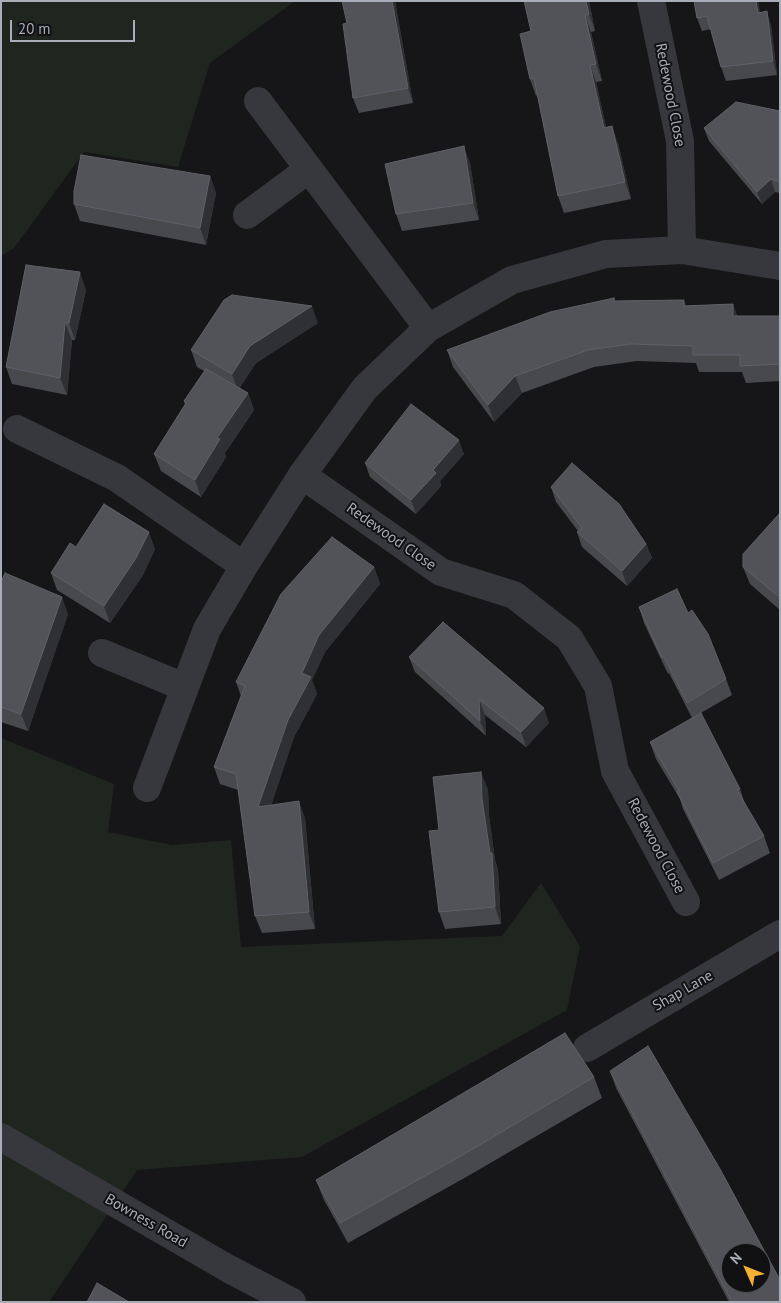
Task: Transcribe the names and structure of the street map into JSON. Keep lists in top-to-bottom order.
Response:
{
  "streets": {
    "street": ["Redewood Close", "Shap Lane", "Bowness Road"]
  },
  "scale_bar": "20 m",
  "north": "top left"
}
